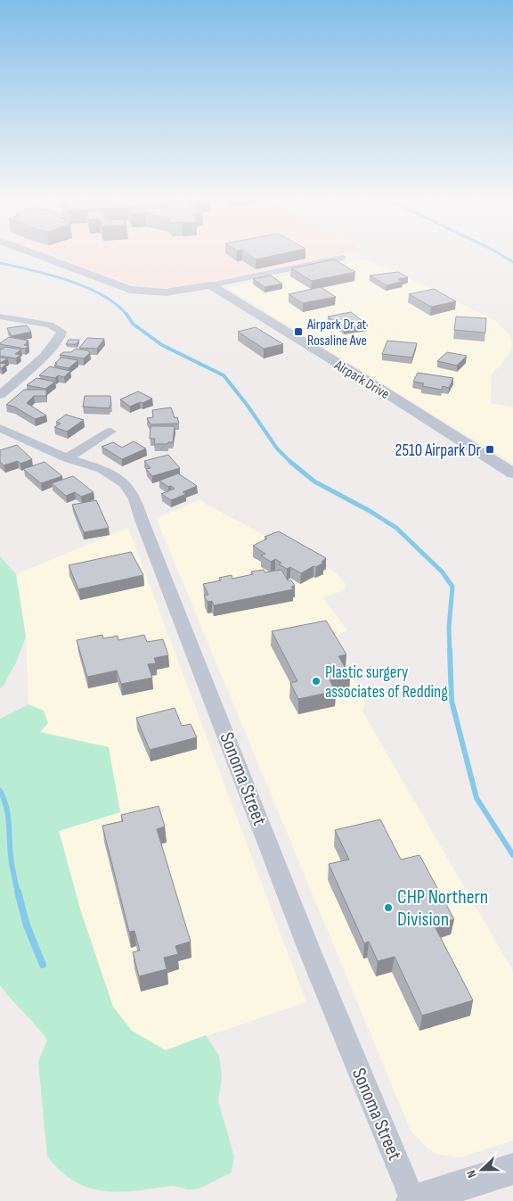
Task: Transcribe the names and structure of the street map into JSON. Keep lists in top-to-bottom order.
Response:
{
  "streets": {
    "street": ["Airpark Drive", "Sonoma Street"]
  },
  "places": {
    "transit": ["Airpark Dr at Rosaline Ave", "2510 Airpark Dr"],
    "other": ["Plastic surgery associates of Redding", "CHP Northern Division"]
  },
  "north": "left"
}
